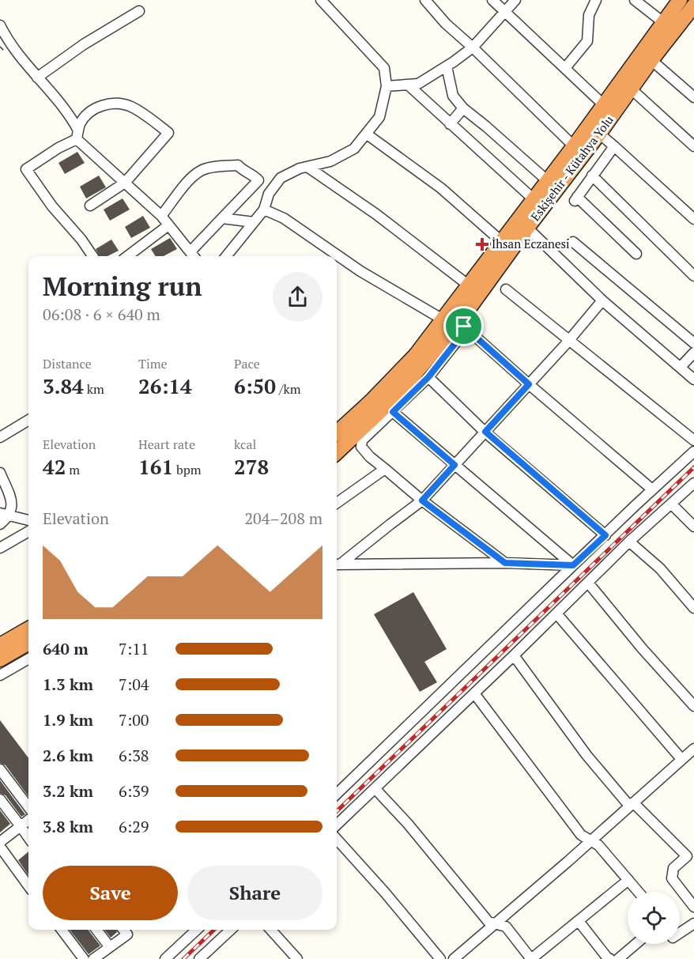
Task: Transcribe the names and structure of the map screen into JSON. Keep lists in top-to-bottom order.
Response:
{
  "streets": {
    "highway": ["Eskişehir - Kütahya Yolu"]
  },
  "places": {
    "health": ["İhsan Eczanesi"]
  },
  "page": {
    "heading": ["Morning run", "06:08 · 6 × 640 m"],
    "stats": [
      ["Distance", "3.84 km"],
      ["Time", "26:14"],
      ["Pace", "6:50 /km"],
      ["Elevation", "42 m"],
      ["Heart rate", "161 bpm"],
      ["kcal", "278"]
    ],
    "chart": ["Elevation", "204–208 m"],
    "list": [
      {
        "name": "640 m",
        "note": "7:11"
      },
      {
        "name": "1.3 km",
        "note": "7:04"
      },
      {
        "name": "1.9 km",
        "note": "7:00"
      },
      {
        "name": "2.6 km",
        "note": "6:38"
      },
      {
        "name": "3.2 km",
        "note": "6:39"
      },
      {
        "name": "3.8 km",
        "note": "6:29"
      }
    ],
    "buttons": ["Save", "Share"]
  }
}
